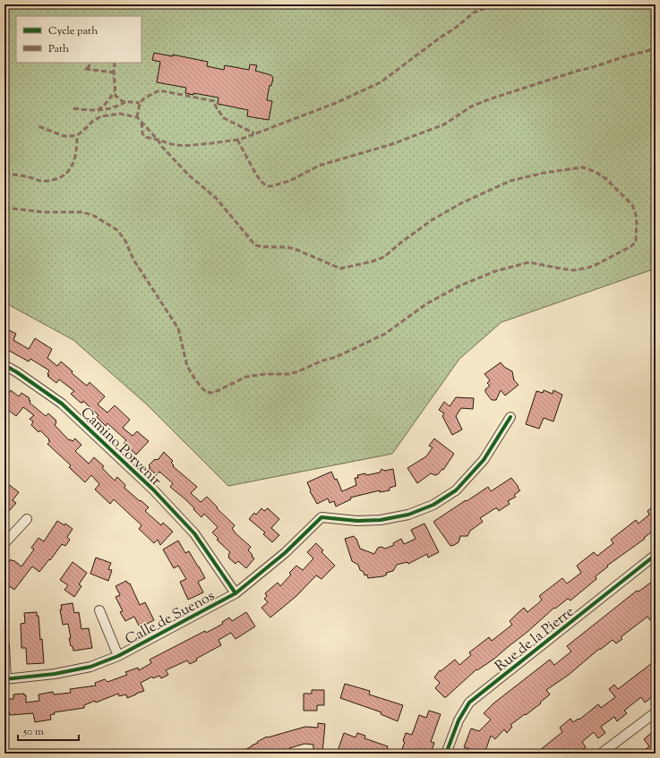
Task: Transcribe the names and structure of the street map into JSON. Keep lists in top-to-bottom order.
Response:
{
  "streets": {
    "street": ["Camino Porvenir", "Calle de Suenos", "Rue de la Pierre"]
  },
  "crossings": [
    ["Camino Porvenir", "Calle de Suenos"]
  ],
  "legend": ["Cycle path", "Path"],
  "scale_bar": "50 m"
}
